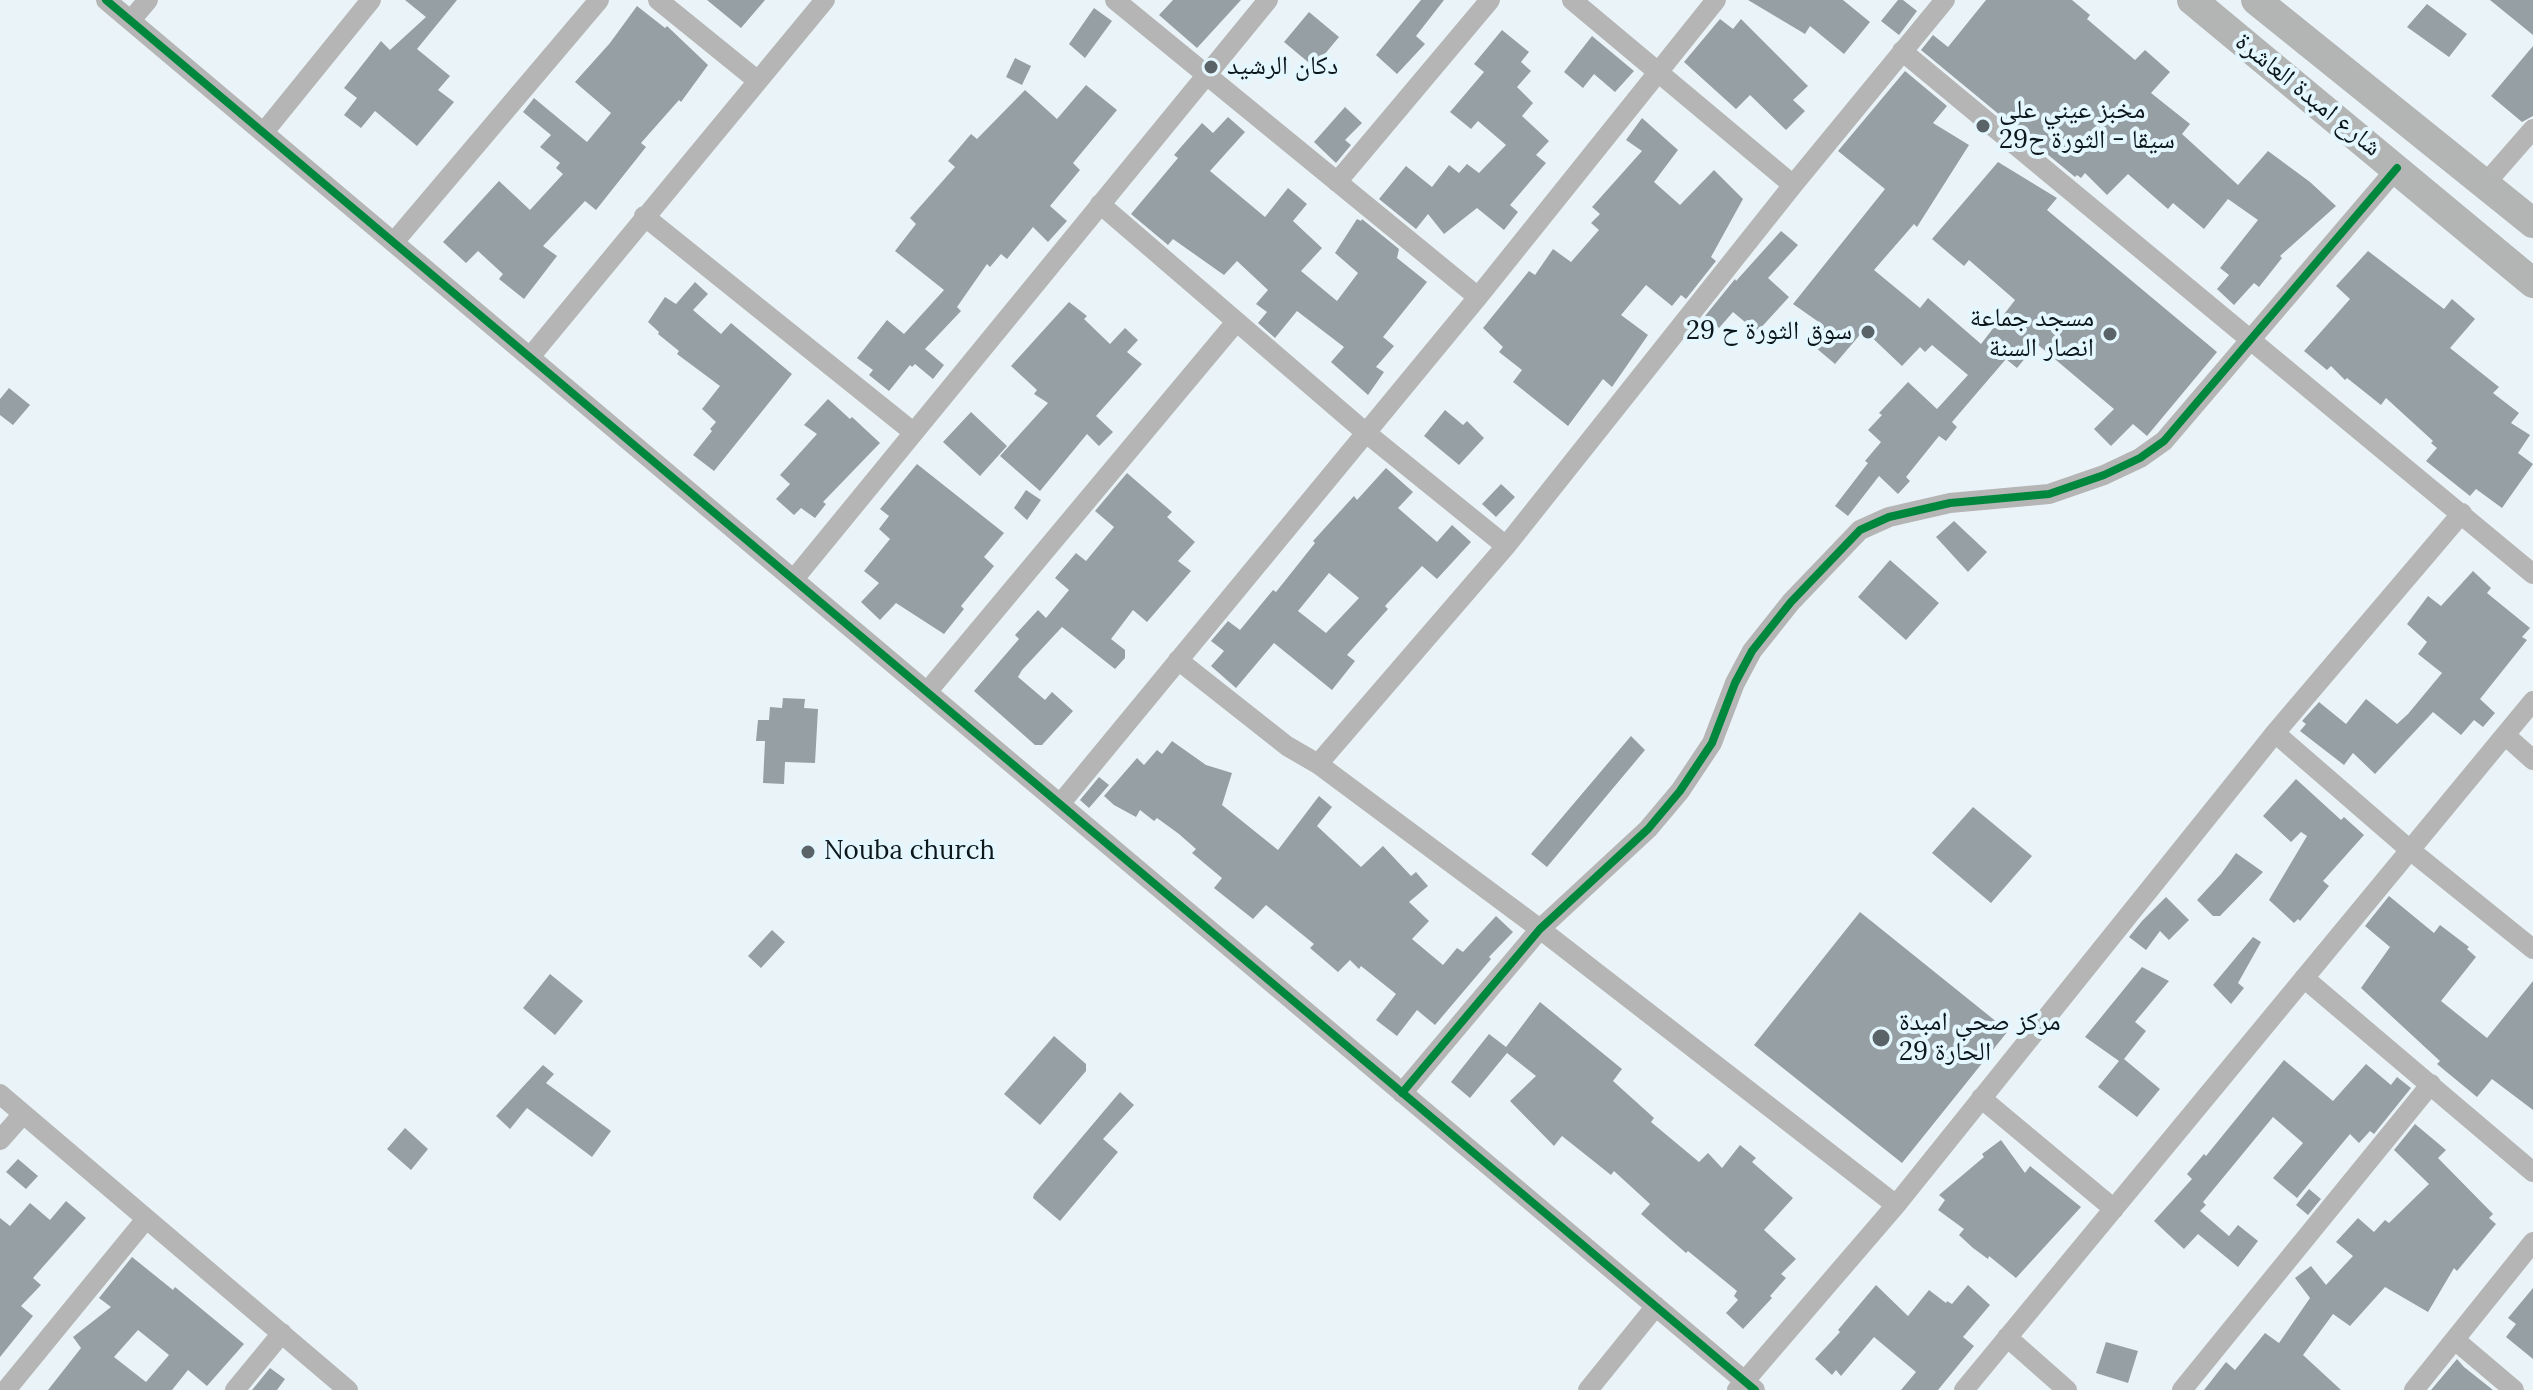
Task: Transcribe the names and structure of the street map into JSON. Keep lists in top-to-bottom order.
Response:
{
  "streets": {
    "main road": ["شارع امبدة العاشرة"]
  },
  "places": [
    "دكان الرشيد",
    "مخبز عيني على سيقا - الثورة ح29",
    "سوق الثورة ح 29",
    "مسجد جماعة انصار السنة",
    "Nouba church",
    "مركز صحي امبدة الحارة 29"
  ]
}
